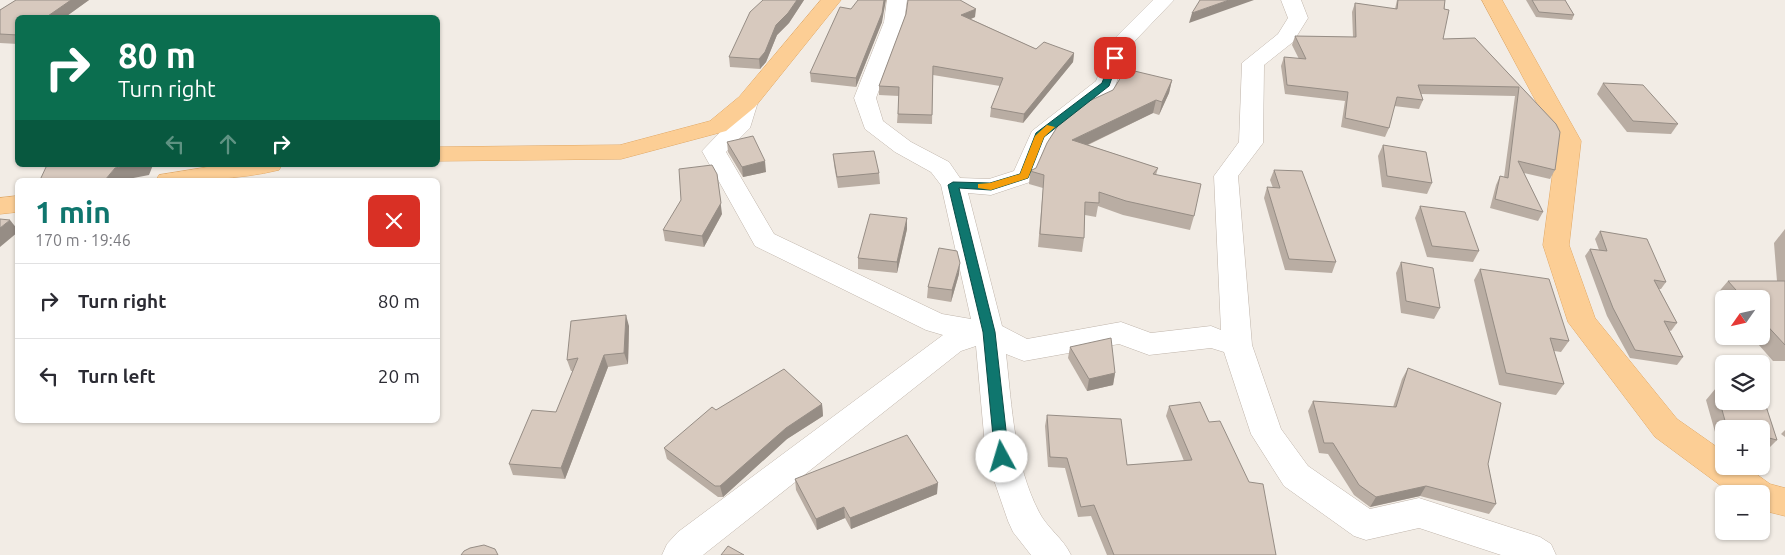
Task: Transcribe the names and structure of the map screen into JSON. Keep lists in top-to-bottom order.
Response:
{
  "north": "bottom left",
  "page": {
    "turn": ["80 m", "Turn right"],
    "heading": ["1 min", "170 m · 19:46"],
    "list": [
      {
        "name": "Turn right",
        "value": "80 m"
      },
      {
        "name": "Turn left",
        "value": "20 m"
      }
    ],
    "map_buttons": ["+", "−"]
  }
}
